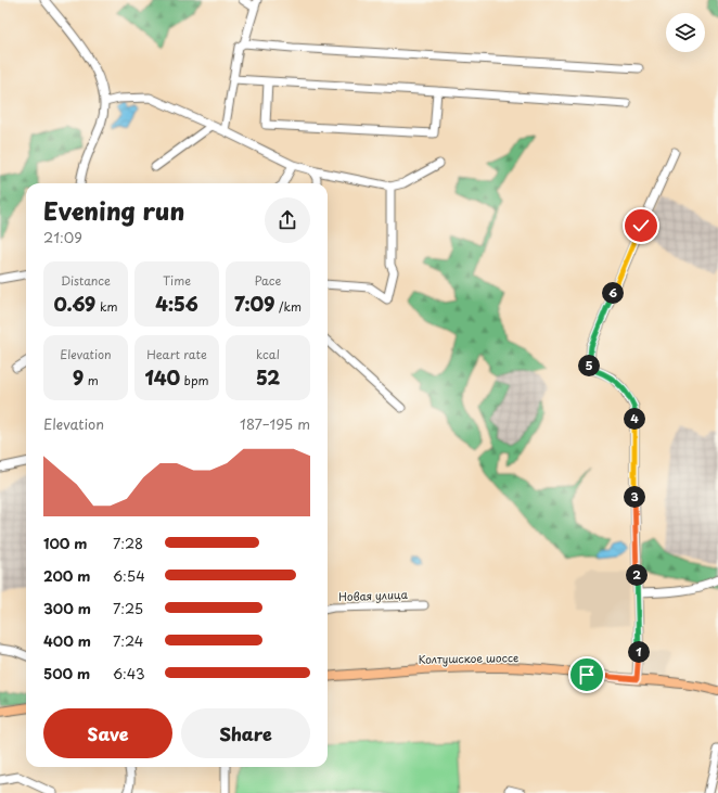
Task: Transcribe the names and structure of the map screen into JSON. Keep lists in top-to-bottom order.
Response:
{
  "streets": {
    "main road": ["Колтушское шоссе"],
    "street": ["Новая улица"]
  },
  "page": {
    "heading": ["Evening run", "21:09"],
    "stats": [
      ["Distance", "0.69 km"],
      ["Time", "4:56"],
      ["Pace", "7:09 /km"],
      ["Elevation", "9 m"],
      ["Heart rate", "140 bpm"],
      ["kcal", "52"]
    ],
    "pins": [
      "6",
      "5",
      "4",
      "3",
      "2",
      "1"
    ],
    "chart": ["Elevation", "187–195 m"],
    "list": [
      {
        "name": "100 m",
        "note": "7:28"
      },
      {
        "name": "200 m",
        "note": "6:54"
      },
      {
        "name": "300 m",
        "note": "7:25"
      },
      {
        "name": "400 m",
        "note": "7:24"
      },
      {
        "name": "500 m",
        "note": "6:43"
      }
    ],
    "buttons": ["Save", "Share"]
  }
}
